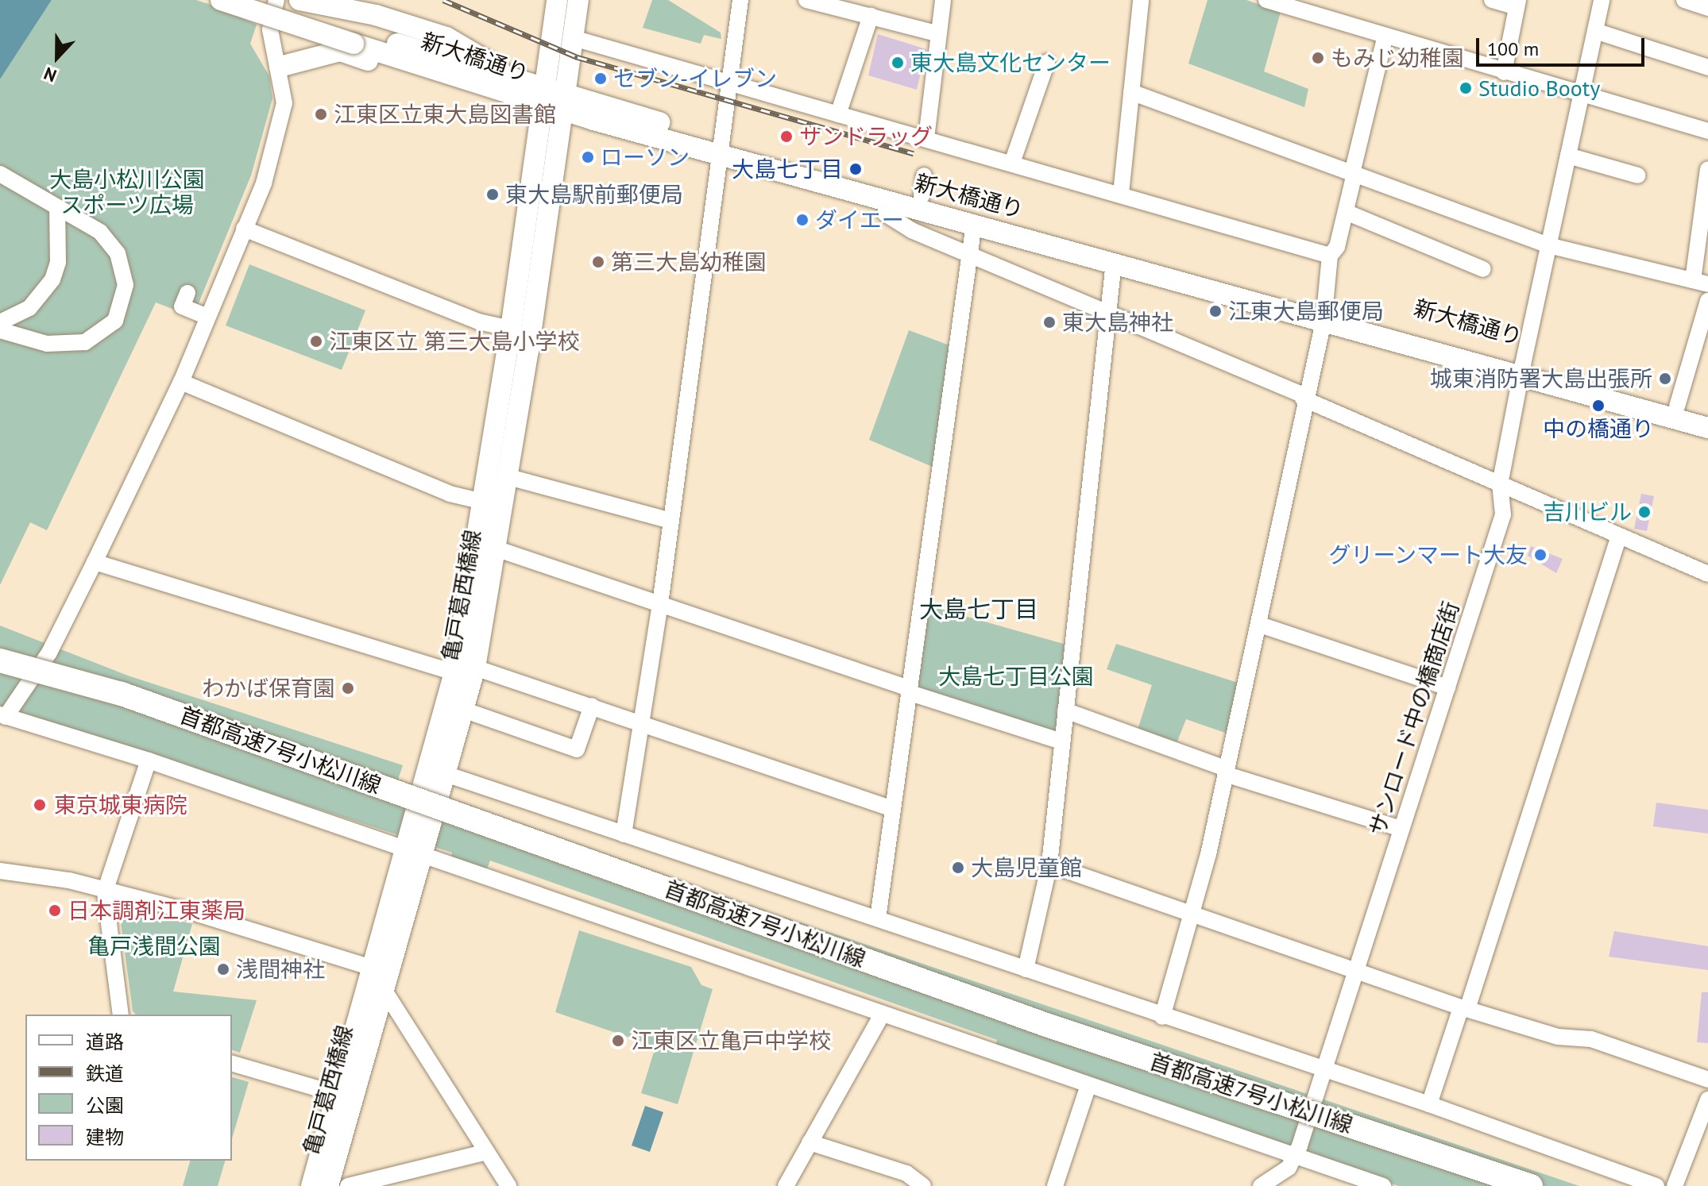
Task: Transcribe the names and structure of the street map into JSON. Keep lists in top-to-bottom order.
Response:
{
  "streets": {
    "highway": ["首都高速7号小松川線"],
    "main road": ["新大橋通り", "亀戸葛西橋線"],
    "street": ["サンロード中の橋商店街"]
  },
  "crossings": [
    ["新大橋通り", "亀戸葛西橋線"],
    ["新大橋通り", "サンロード中の橋商店街"]
  ],
  "districts": ["大島七丁目"],
  "parks": ["大島小松川公園 スポーツ広場", "大島七丁目公園", "亀戸浅間公園"],
  "places": [
    "もみじ幼稚園",
    "東大島文化センター",
    "セブン-イレブン",
    "Studio Booty",
    "江東区立東大島図書館",
    "サンドラッグ",
    "ローソン",
    "大島七丁目",
    "東大島駅前郵便局",
    "ダイエー",
    "第三大島幼稚園",
    "江東大島郵便局",
    "東大島神社",
    "江東区立 第三大島小学校",
    "城東消防署大島出張所",
    "中の橋通り",
    "吉川ビル",
    "グリーンマート大友",
    "わかば保育園",
    "東京城東病院",
    "大島児童館",
    "日本調剤江東薬局",
    "浅間神社",
    "江東区立亀戸中学校"
  ],
  "legend": [
    "道路",
    "鉄道",
    "公園",
    "建物"
  ],
  "scale_bar": "100 m",
  "north": "bottom"
}
